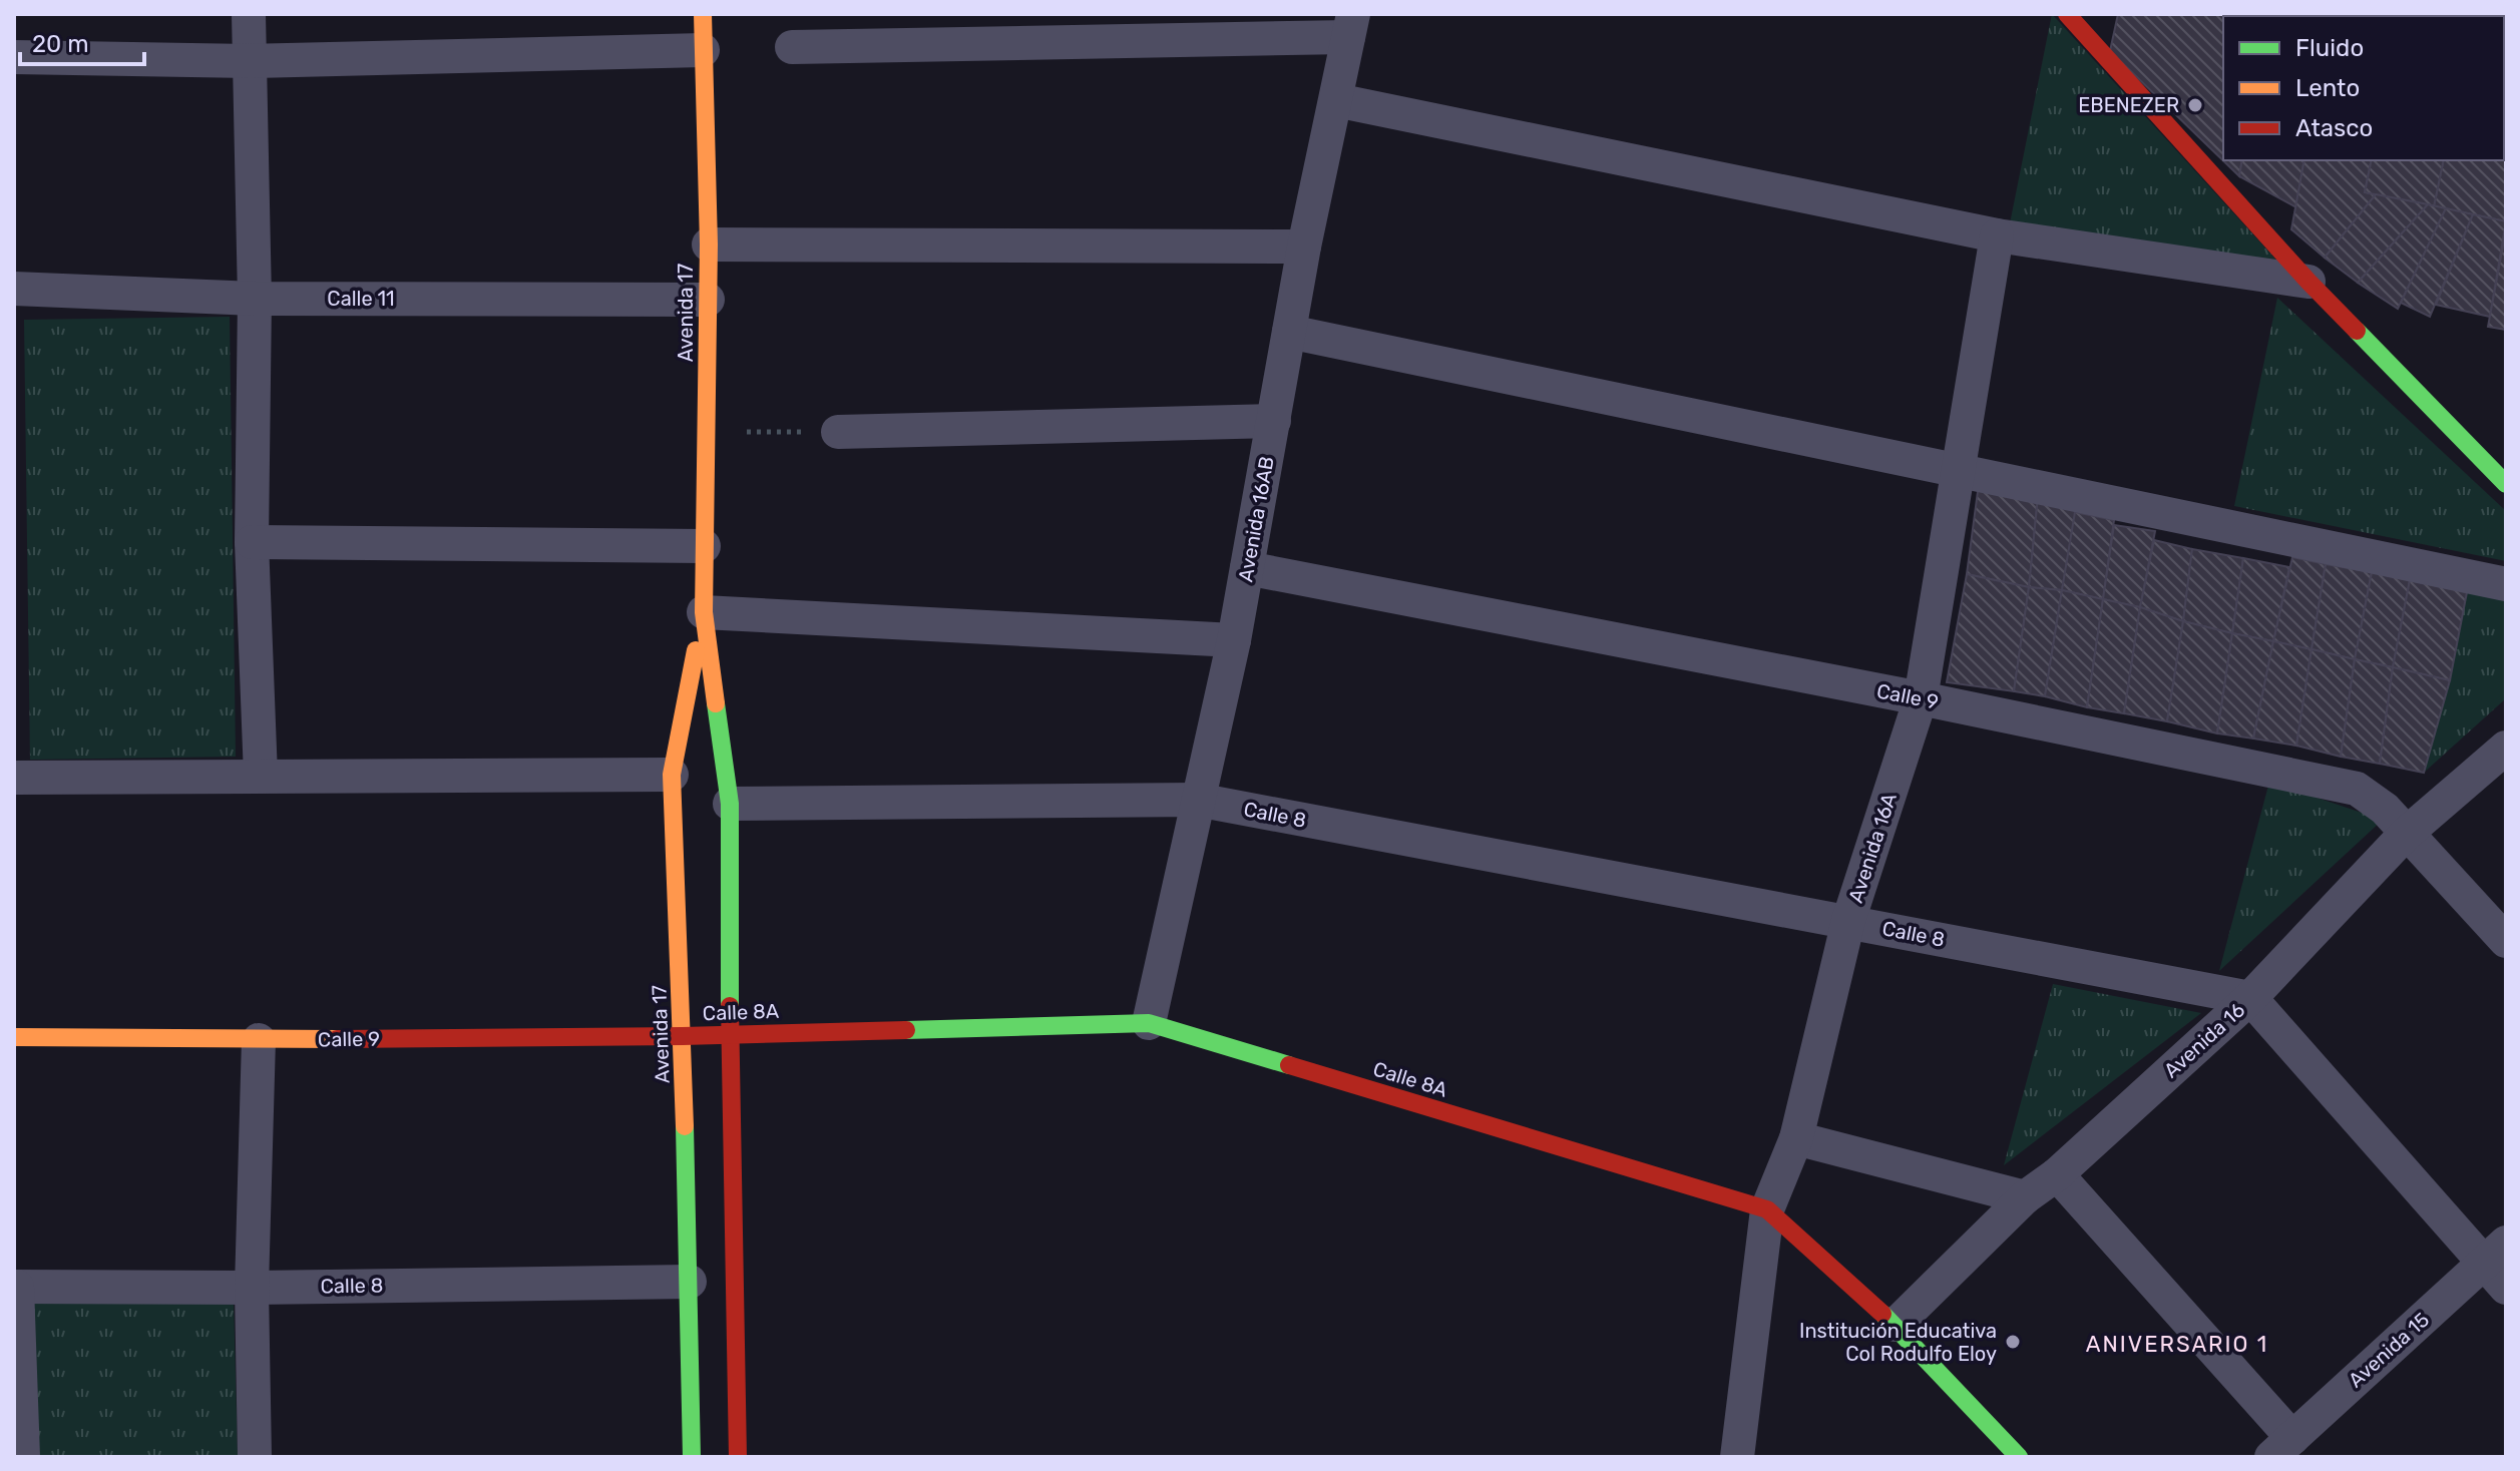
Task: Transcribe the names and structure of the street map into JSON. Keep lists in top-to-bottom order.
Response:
{
  "streets": {
    "street": [
      "Calle 11",
      "Avenida 17",
      "Avenida 16AB",
      "Calle 9",
      "Calle 8",
      "Avenida 16A",
      "Calle 8A",
      "Avenida 16",
      "Avenida 15"
    ]
  },
  "crossings": [
    ["Calle 11", "Avenida 17"],
    ["Avenida 17", "Calle 9"],
    ["Avenida 17", "Calle 8"],
    ["Avenida 17", "Calle 8A"],
    ["Avenida 16AB", "Calle 9"],
    ["Avenida 16AB", "Calle 8"],
    ["Avenida 16AB", "Calle 8A"],
    ["Calle 9", "Avenida 16A"],
    ["Calle 9", "Calle 8A"],
    ["Calle 9", "Avenida 16"],
    ["Calle 8", "Avenida 16A"],
    ["Calle 8", "Avenida 16"],
    ["Avenida 16A", "Calle 8A"],
    ["Calle 8A", "Avenida 16"]
  ],
  "districts": ["ANIVERSARIO 1"],
  "places": ["EBENEZER", "Institución Educativa Col Rodulfo Eloy"],
  "legend": ["Fluido", "Lento", "Atasco"],
  "scale_bar": "20 m"
}
